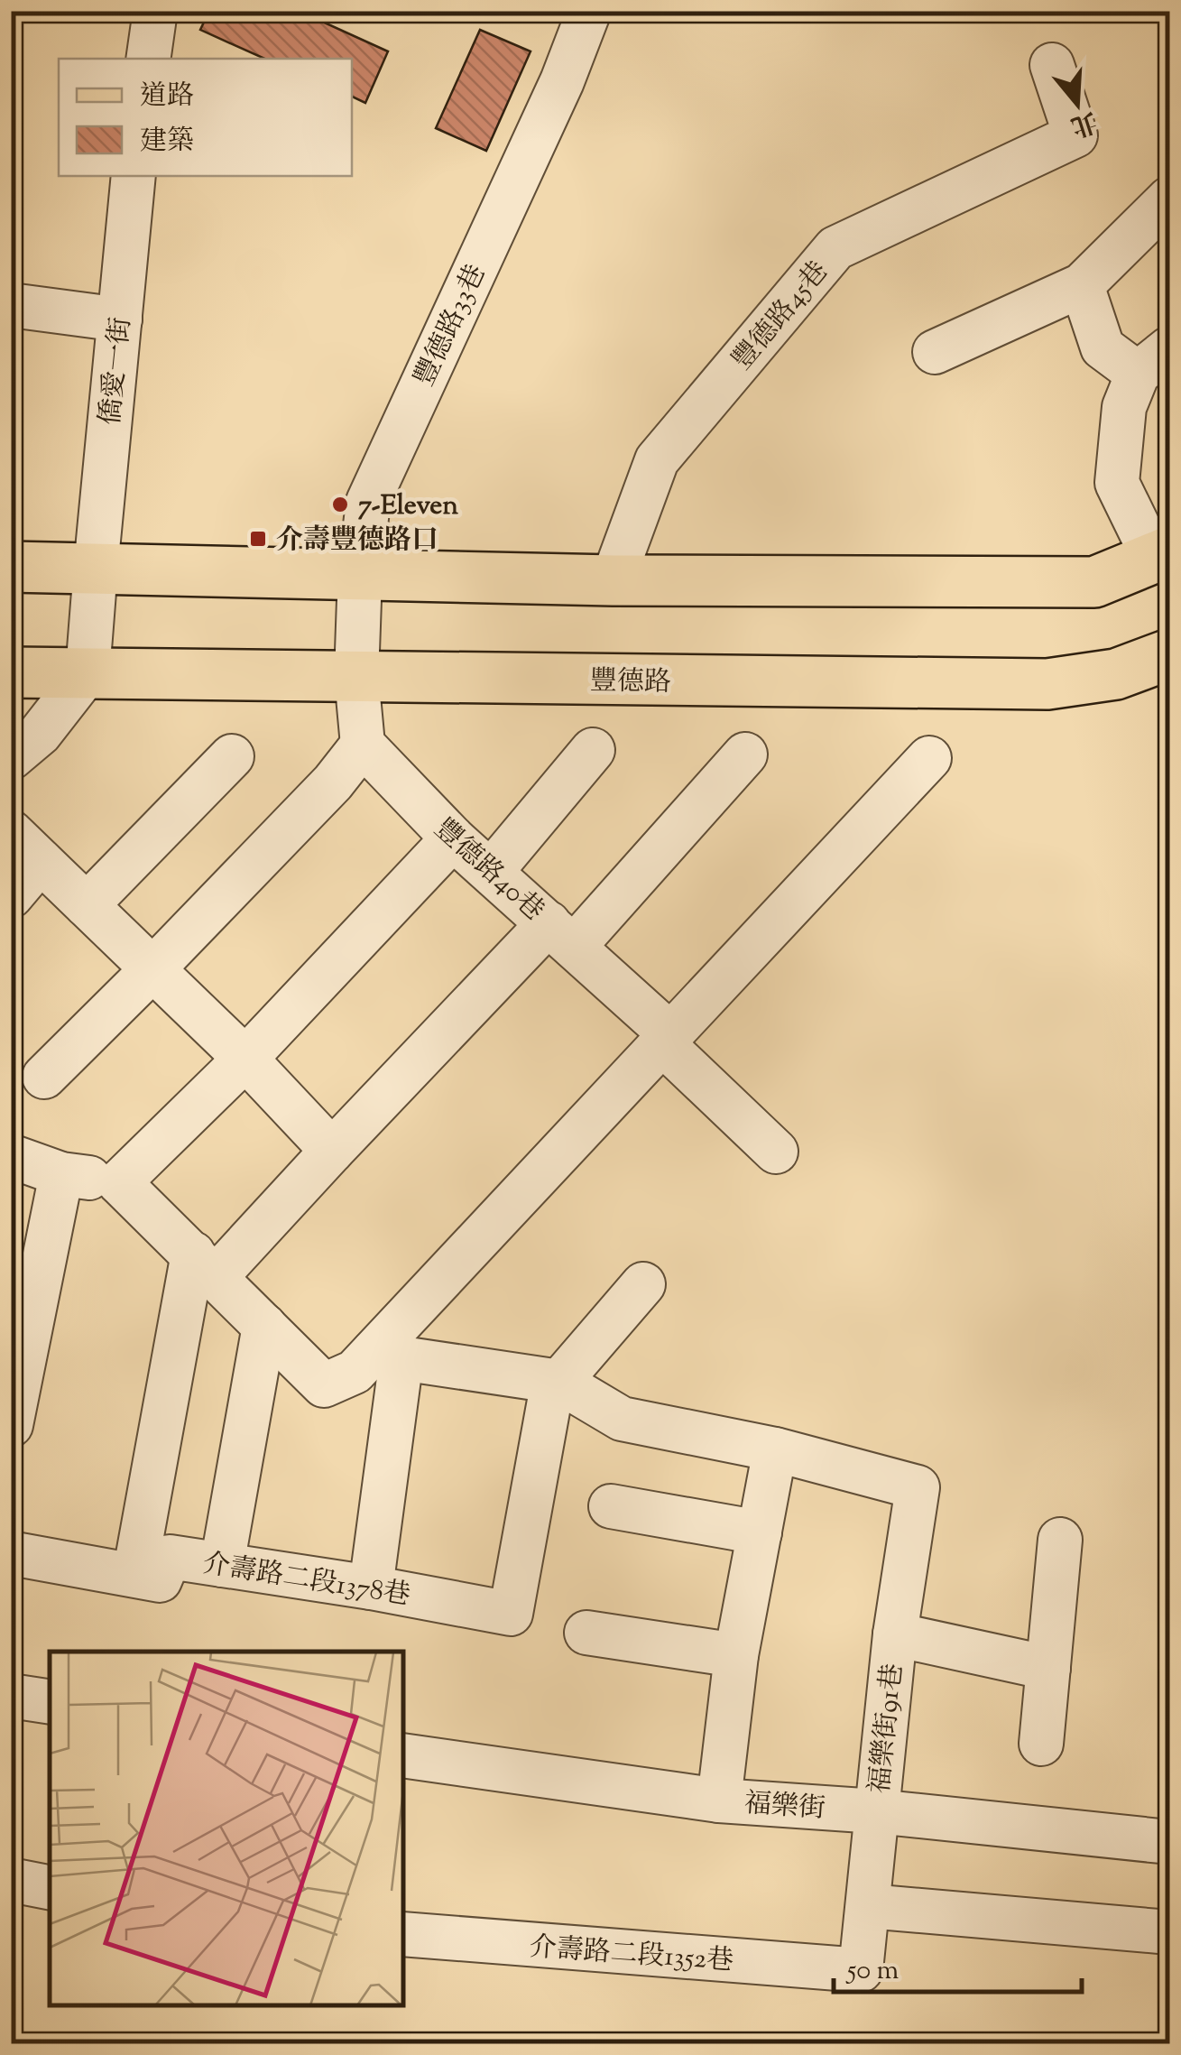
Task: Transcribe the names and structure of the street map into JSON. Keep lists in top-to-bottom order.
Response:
{
  "streets": {
    "main road": ["豐德路"],
    "street": [
      "豐德路45巷",
      "豐德路33巷",
      "僑愛一街",
      "豐德路40巷",
      "介壽路二段1378巷",
      "福樂街91巷",
      "福樂街",
      "介壽路二段1352巷"
    ]
  },
  "crossings": [
    ["豐德路33巷", "豐德路"],
    ["福樂街91巷", "福樂街"],
    ["福樂街91巷", "介壽路二段1352巷"]
  ],
  "places": {
    "other": ["7-Eleven"],
    "transit": ["介壽豐德路口"]
  },
  "legend": ["道路", "建築"],
  "scale_bar": "50 m",
  "north": "bottom"
}
